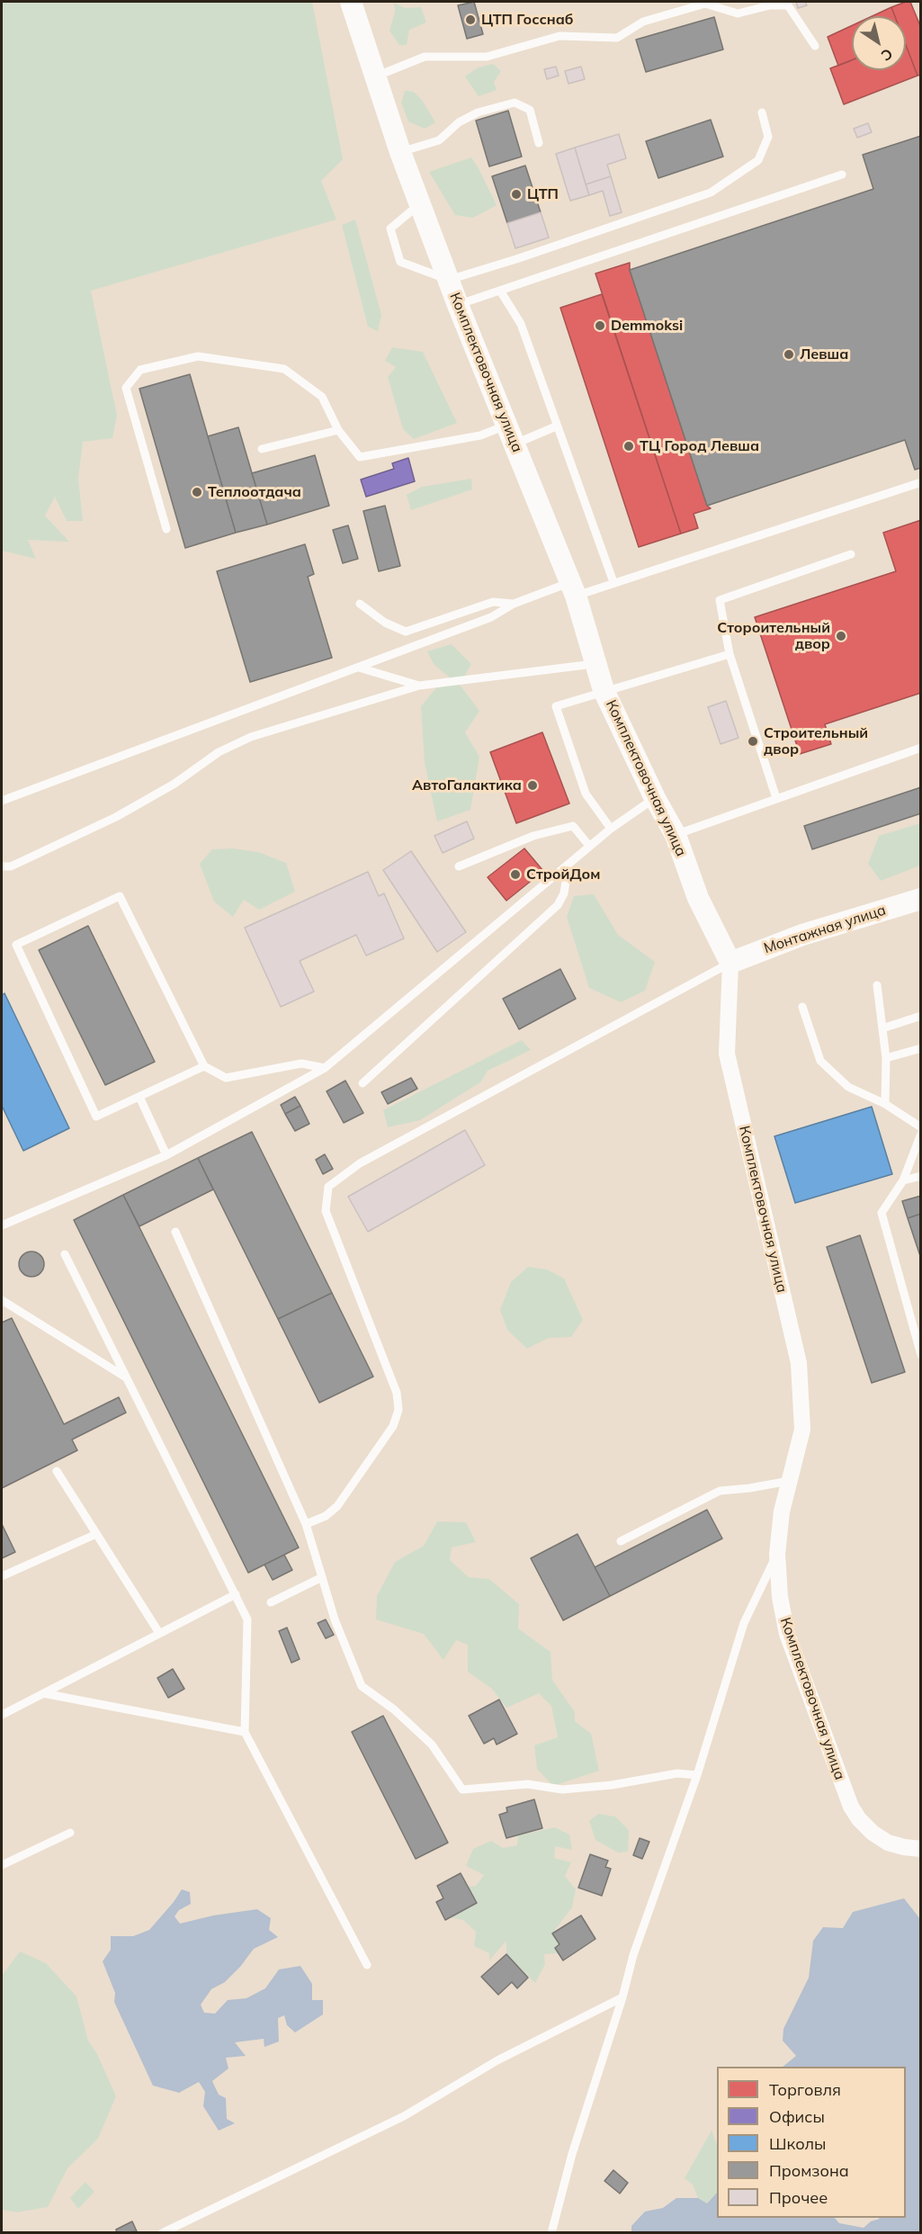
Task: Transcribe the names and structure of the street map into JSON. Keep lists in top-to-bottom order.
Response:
{
  "streets": {
    "street": ["Комплектовочная улица", "Монтажная улица"]
  },
  "crossings": [
    ["Комплектовочная улица", "Монтажная улица"]
  ],
  "places": [
    "ЦТП Госснаб",
    "ЦТП",
    "Demmoksi",
    "Левша",
    "ТЦ Город Левша",
    "Теплоотдача",
    "Стороительный двор",
    "Строительный двор",
    "АвтоГалактика",
    "СтройДом"
  ],
  "legend": [
    "Торговля",
    "Офисы",
    "Школы",
    "Промзона",
    "Прочее"
  ],
  "north": "bottom right"
}
